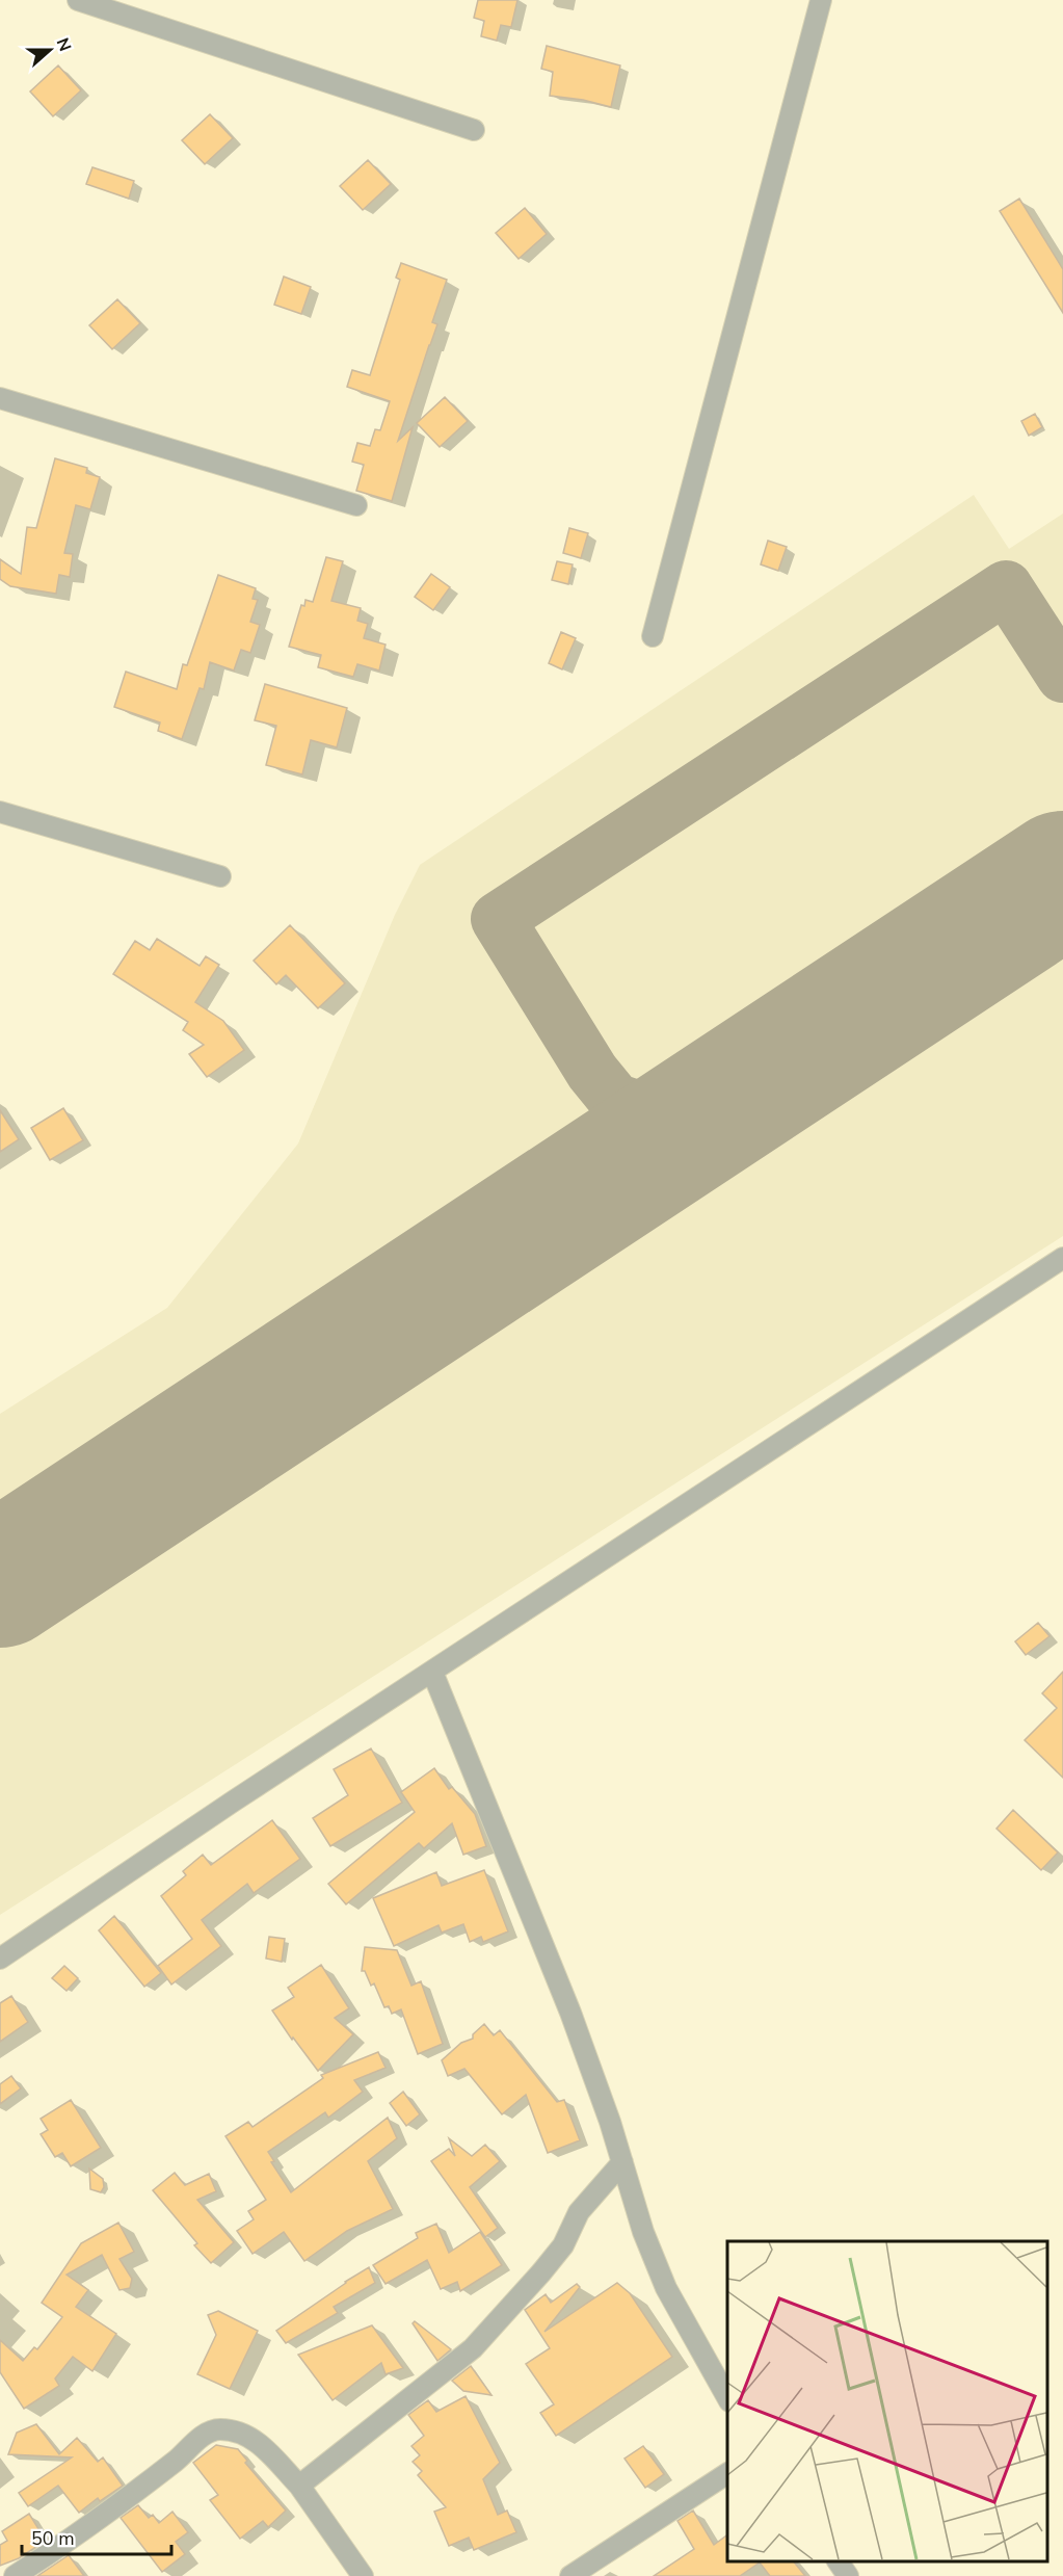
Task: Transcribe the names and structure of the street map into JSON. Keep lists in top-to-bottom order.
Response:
{
  "scale_bar": "50 m",
  "north": "right"
}
